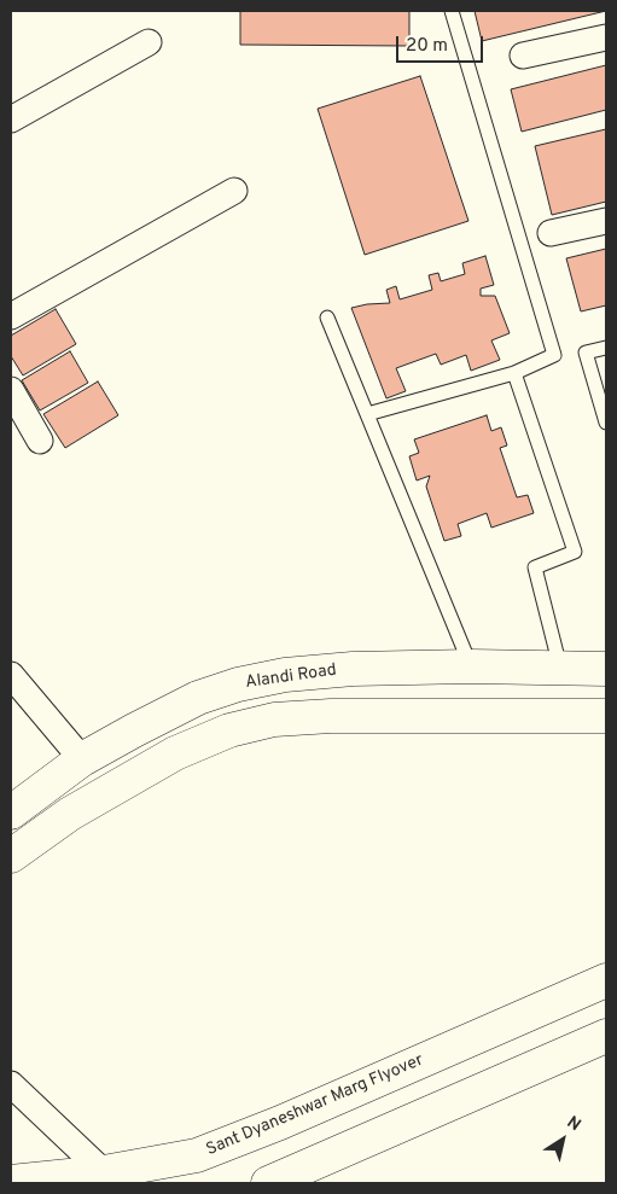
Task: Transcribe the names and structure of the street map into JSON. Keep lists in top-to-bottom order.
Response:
{
  "streets": {
    "main road": ["Alandi Road", "Sant Dyaneshwar Marg Flyover"]
  },
  "scale_bar": "20 m",
  "north": "top right"
}
